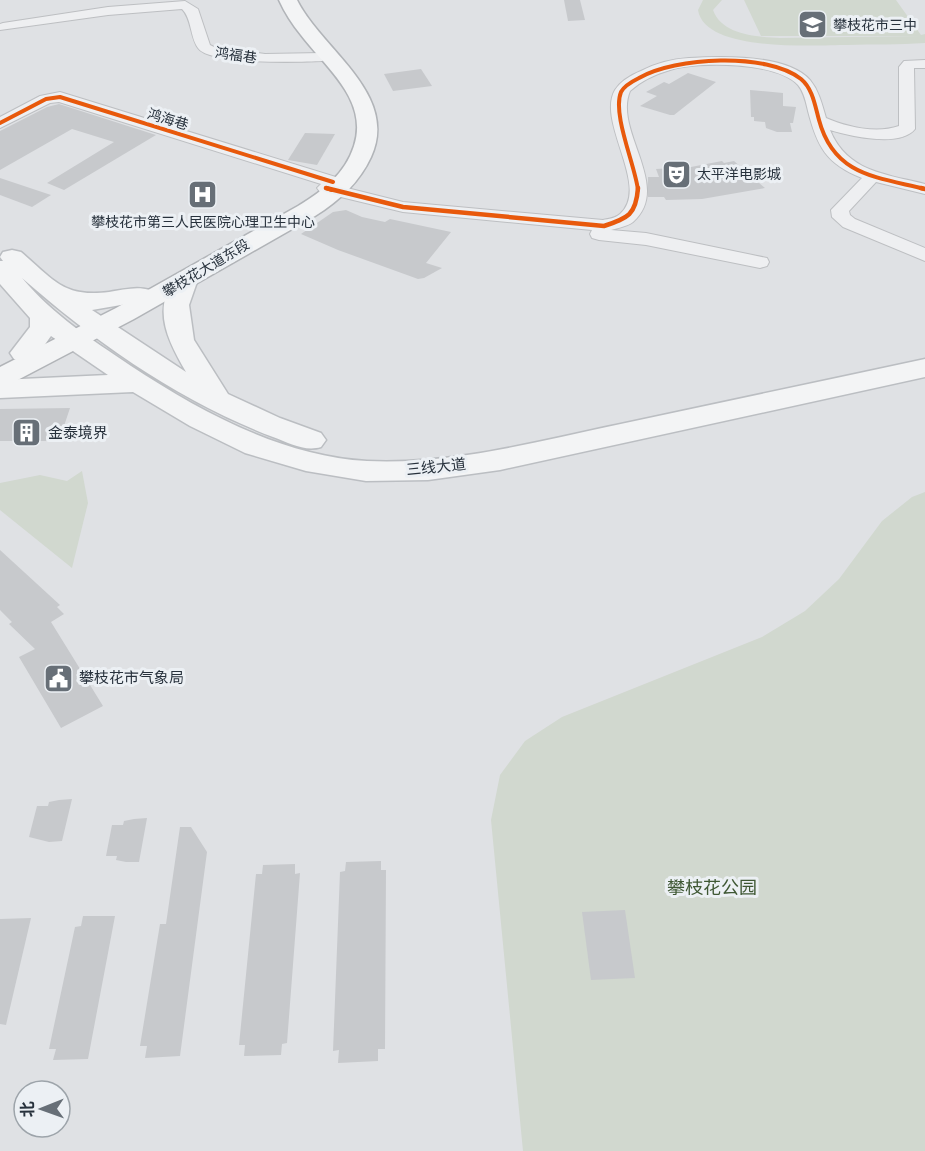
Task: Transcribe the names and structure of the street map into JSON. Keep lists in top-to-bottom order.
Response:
{
  "streets": {
    "main road": ["攀枝花大道东段", "三线大道"],
    "street": ["鸿福巷", "鸿海巷"]
  },
  "crossings": [
    ["鸿福巷", "攀枝花大道东段"],
    ["鸿海巷", "攀枝花大道东段"],
    ["攀枝花大道东段", "三线大道"]
  ],
  "parks": ["攀枝花公园"],
  "places": {
    "school or university": ["攀枝花市三中"],
    "theatre": ["太平洋电影城"],
    "hospital": ["攀枝花市第三人民医院心理卫生中心"],
    "building": ["金泰境界"],
    "public building": ["攀枝花市气象局"]
  },
  "north": "left"
}
